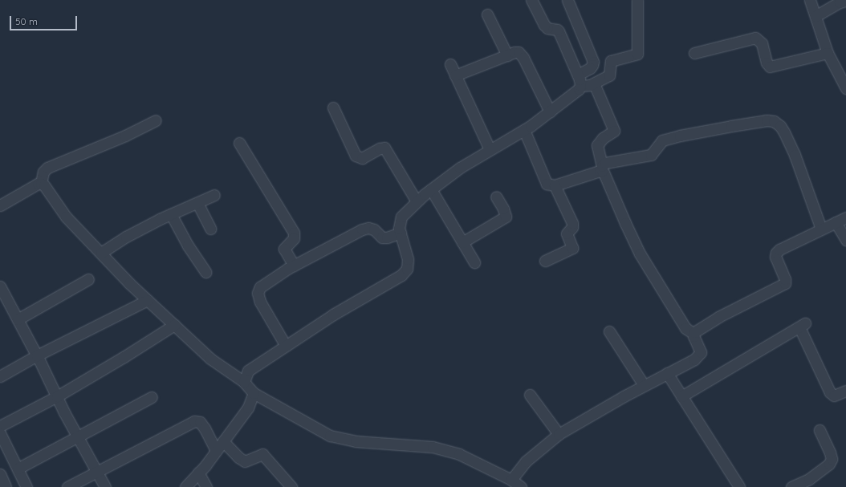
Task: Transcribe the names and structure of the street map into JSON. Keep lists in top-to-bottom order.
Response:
{
  "scale_bar": "50 m"
}
